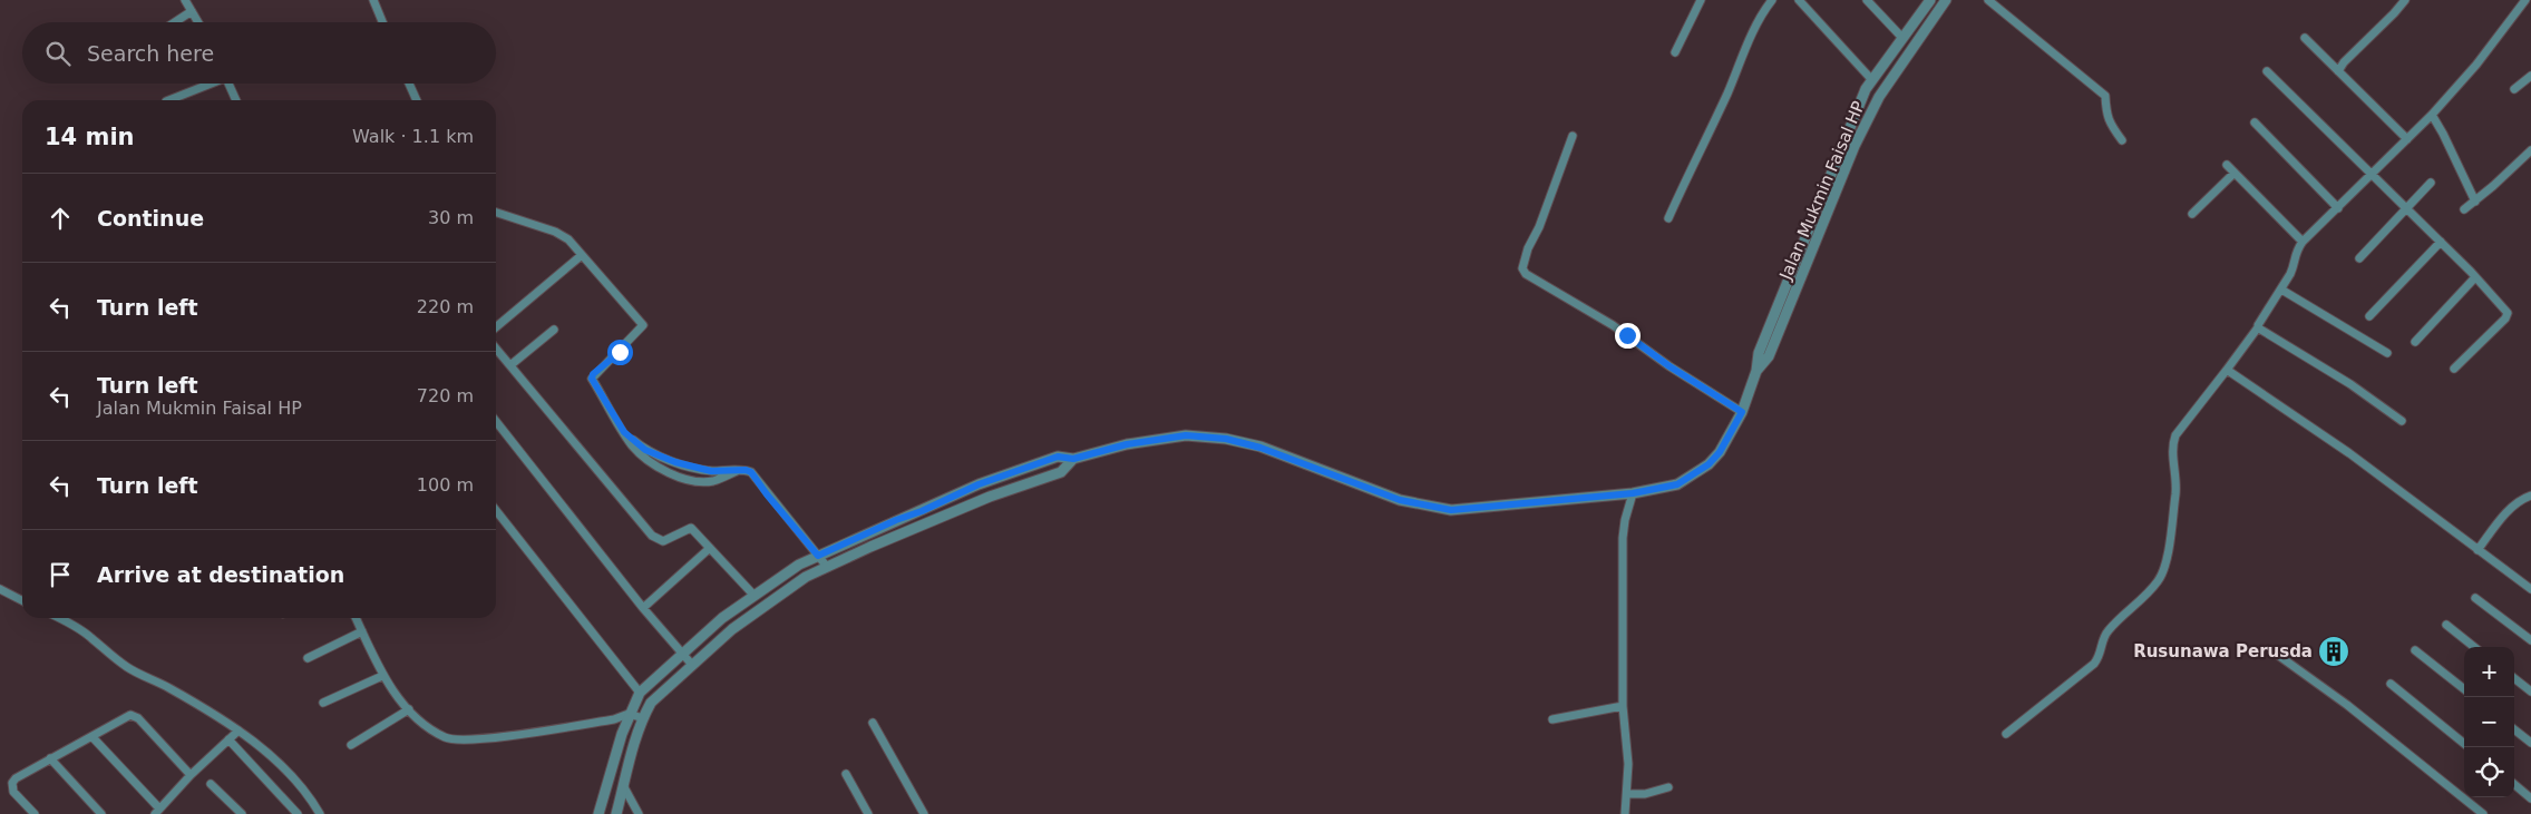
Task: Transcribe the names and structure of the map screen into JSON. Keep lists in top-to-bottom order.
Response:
{
  "streets": {
    "street": ["Jalan Mukmin Faisal HP"]
  },
  "places": {
    "building": ["Rusunawa Perusda"]
  },
  "page": {
    "search": "Search here",
    "heading": ["14 min", "Walk · 1.1 km"],
    "list": [
      ["Continue", "30 m"],
      ["Turn left", "220 m"],
      ["Turn left", "Jalan Mukmin Faisal HP", "720 m"],
      ["Turn left", "100 m"],
      "Arrive at destination"
    ],
    "map_buttons": ["+", "−"]
  }
}
